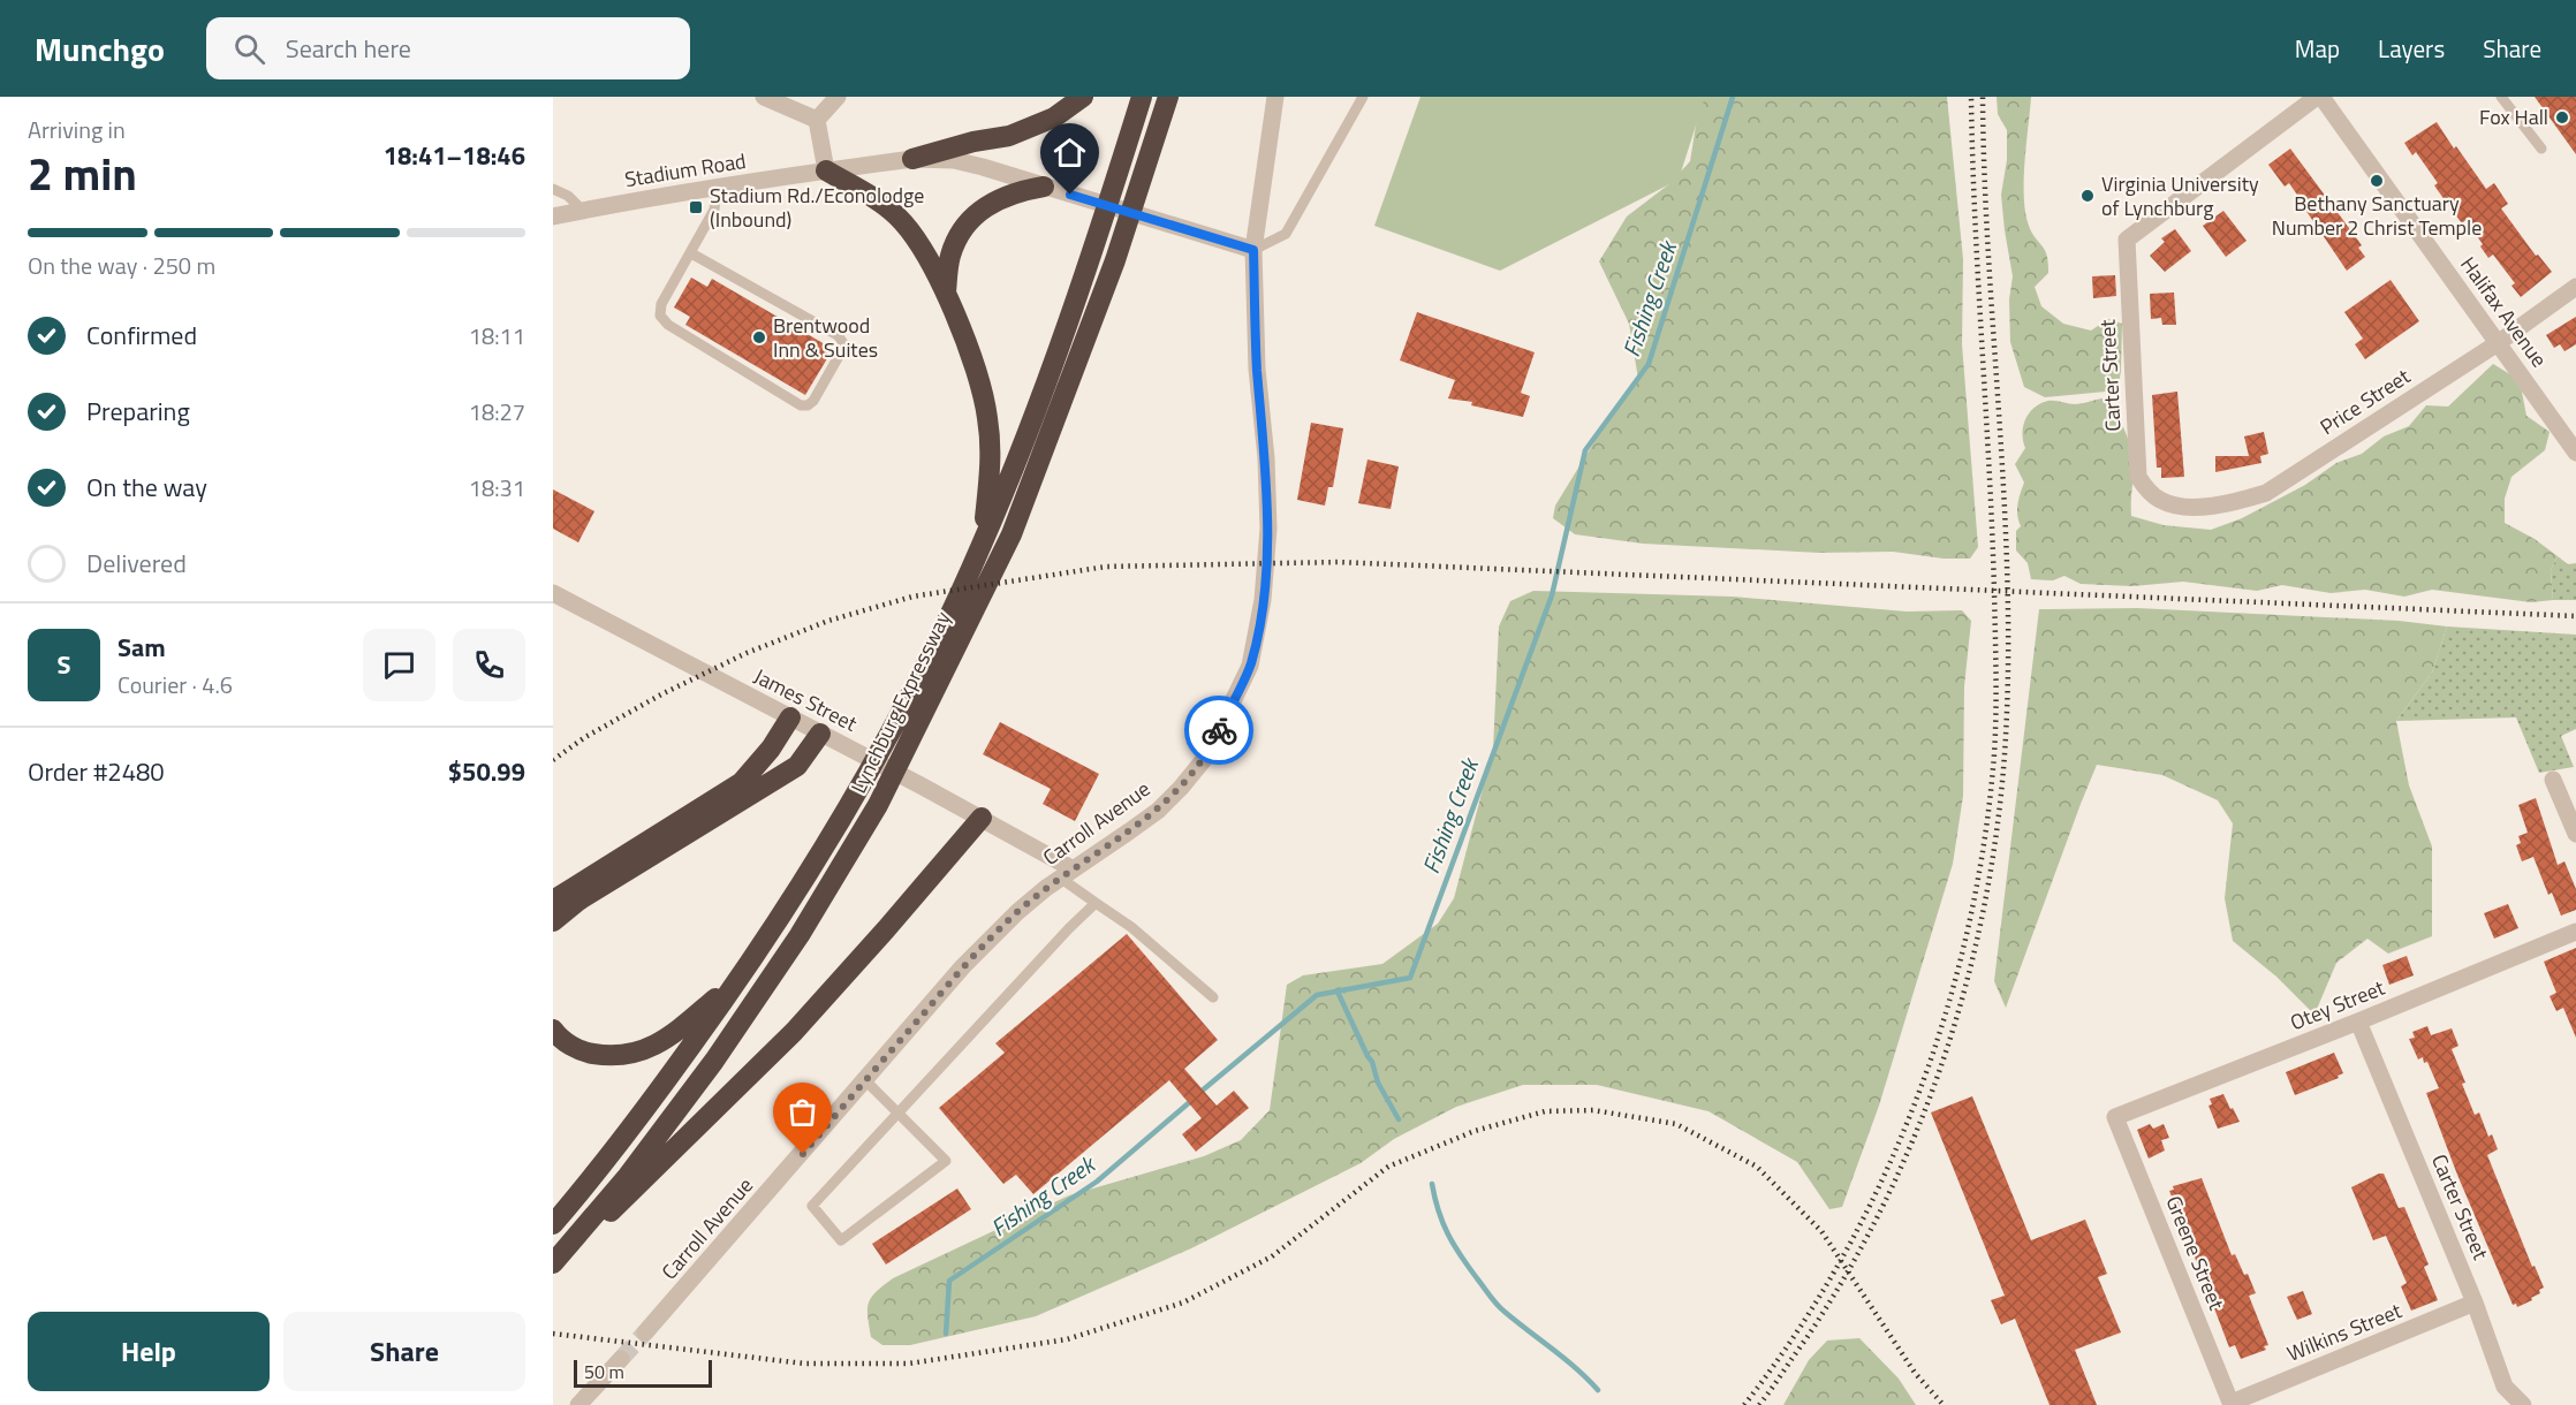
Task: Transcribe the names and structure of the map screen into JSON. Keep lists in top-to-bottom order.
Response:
{
  "streets": {
    "highway": ["Lynchburg Expressway"],
    "street": [
      "Stadium Road",
      "Halifax Avenue",
      "Carter Street",
      "Price Street",
      "James Street",
      "Carroll Avenue",
      "Otey Street",
      "Greene Street",
      "Wilkins Street"
    ]
  },
  "crossings": [
    ["Stadium Road", "Carroll Avenue"],
    ["Halifax Avenue", "Carter Street"],
    ["Halifax Avenue", "Price Street"],
    ["Carter Street", "Price Street"],
    ["Carter Street", "Otey Street"],
    ["Carter Street", "Wilkins Street"],
    ["James Street", "Carroll Avenue"],
    ["Otey Street", "Greene Street"],
    ["Greene Street", "Wilkins Street"]
  ],
  "water": ["Fishing Creek"],
  "places": {
    "other": [
      "Fox Hall",
      "Bethany Sanctuary Number 2 Christ Temple",
      "Virginia University of Lynchburg",
      "Brentwood Inn & Suites"
    ],
    "transit": ["Stadium Rd./Econolodge (Inbound)"]
  },
  "scale_bar": "50 m",
  "page": {
    "header": "Munchgo",
    "search": "Search here",
    "nav": ["Map", "Layers", "Share"],
    "heading": ["2 min", "Arriving in", "18:41–18:46"],
    "panel": [
      "Sam",
      "Courier · 4.6",
      "Order #2480",
      "$50.99"
    ],
    "bar": "On the way · 250 m",
    "list": [
      ["Confirmed", "18:11"],
      ["Preparing", "18:27"],
      ["On the way", "18:31"],
      "Delivered"
    ],
    "round": "S",
    "buttons": ["Help", "Share"],
    "scale": "50 m"
  }
}
